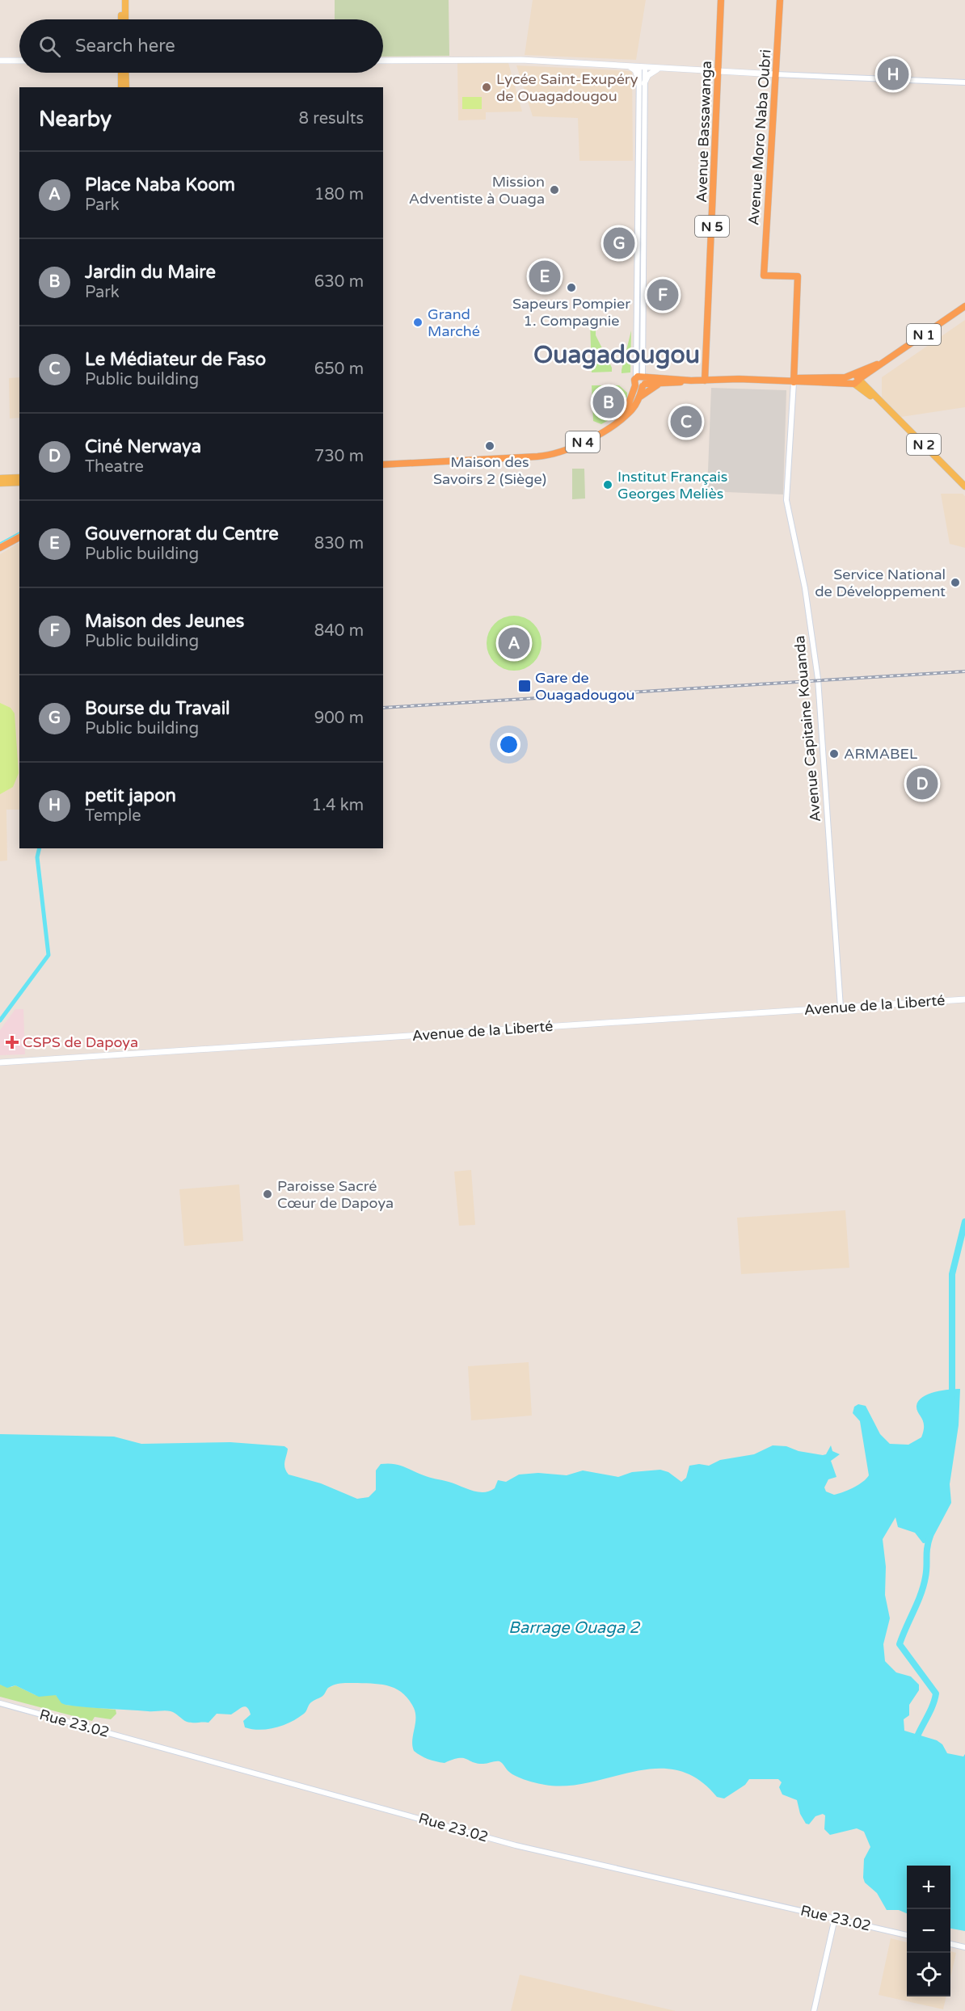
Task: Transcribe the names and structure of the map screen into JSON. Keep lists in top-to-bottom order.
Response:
{
  "streets": {
    "highway": [
      "Avenue Bassawanga",
      "Avenue Moro Naba Oubri",
      "N 5",
      "N 1",
      "N 4",
      "Avenue Capitaine Kouanda"
    ],
    "main road": ["N 2", "Avenue de la Liberté"],
    "street": ["Rue 23.02"]
  },
  "crossings": [
    ["Avenue Bassawanga", "N 4"],
    ["Avenue Moro Naba Oubri", "Avenue Capitaine Kouanda"],
    ["N 1", "N 4"],
    ["N 1", "N 2"],
    ["N 4", "N 2"],
    ["N 4", "Avenue Capitaine Kouanda"],
    ["Avenue Capitaine Kouanda", "Avenue de la Liberté"]
  ],
  "districts": ["Ouagadougou"],
  "water": ["Barrage Ouaga 2"],
  "places": {
    "other": [
      "Lycée Saint-Exupéry de Ouagadougou",
      "Mission Adventiste à Ouaga",
      "Sapeurs Pompier 1. Compagnie",
      "Grand Marché",
      "Maison des Savoirs 2 (Siège)",
      "Institut Français Georges Meliès",
      "Service National de Développement",
      "ARMABEL",
      "Paroisse Sacré Cœur de Dapoya"
    ],
    "transit": ["Gare de Ouagadougou"],
    "health": ["CSPS de Dapoya"]
  },
  "page": {
    "search": "Search here",
    "pins": [
      "H",
      "G",
      "E",
      "F",
      "B",
      "C",
      "A",
      "D"
    ],
    "heading": ["Nearby", "8 results"],
    "list": [
      {
        "mark": "A",
        "name": "Place Naba Koom",
        "note": "Park",
        "value": "180 m"
      },
      {
        "mark": "B",
        "name": "Jardin du Maire",
        "note": "Park",
        "value": "630 m"
      },
      {
        "mark": "C",
        "name": "Le Médiateur de Faso",
        "note": "Public building",
        "value": "650 m"
      },
      {
        "mark": "D",
        "name": "Ciné Nerwaya",
        "note": "Theatre",
        "value": "730 m"
      },
      {
        "mark": "E",
        "name": "Gouvernorat du Centre",
        "note": "Public building",
        "value": "830 m"
      },
      {
        "mark": "F",
        "name": "Maison des Jeunes",
        "note": "Public building",
        "value": "840 m"
      },
      {
        "mark": "G",
        "name": "Bourse du Travail",
        "note": "Public building",
        "value": "900 m"
      },
      {
        "mark": "H",
        "name": "petit japon",
        "note": "Temple",
        "value": "1.4 km"
      }
    ],
    "map_buttons": ["+", "−"]
  }
}
